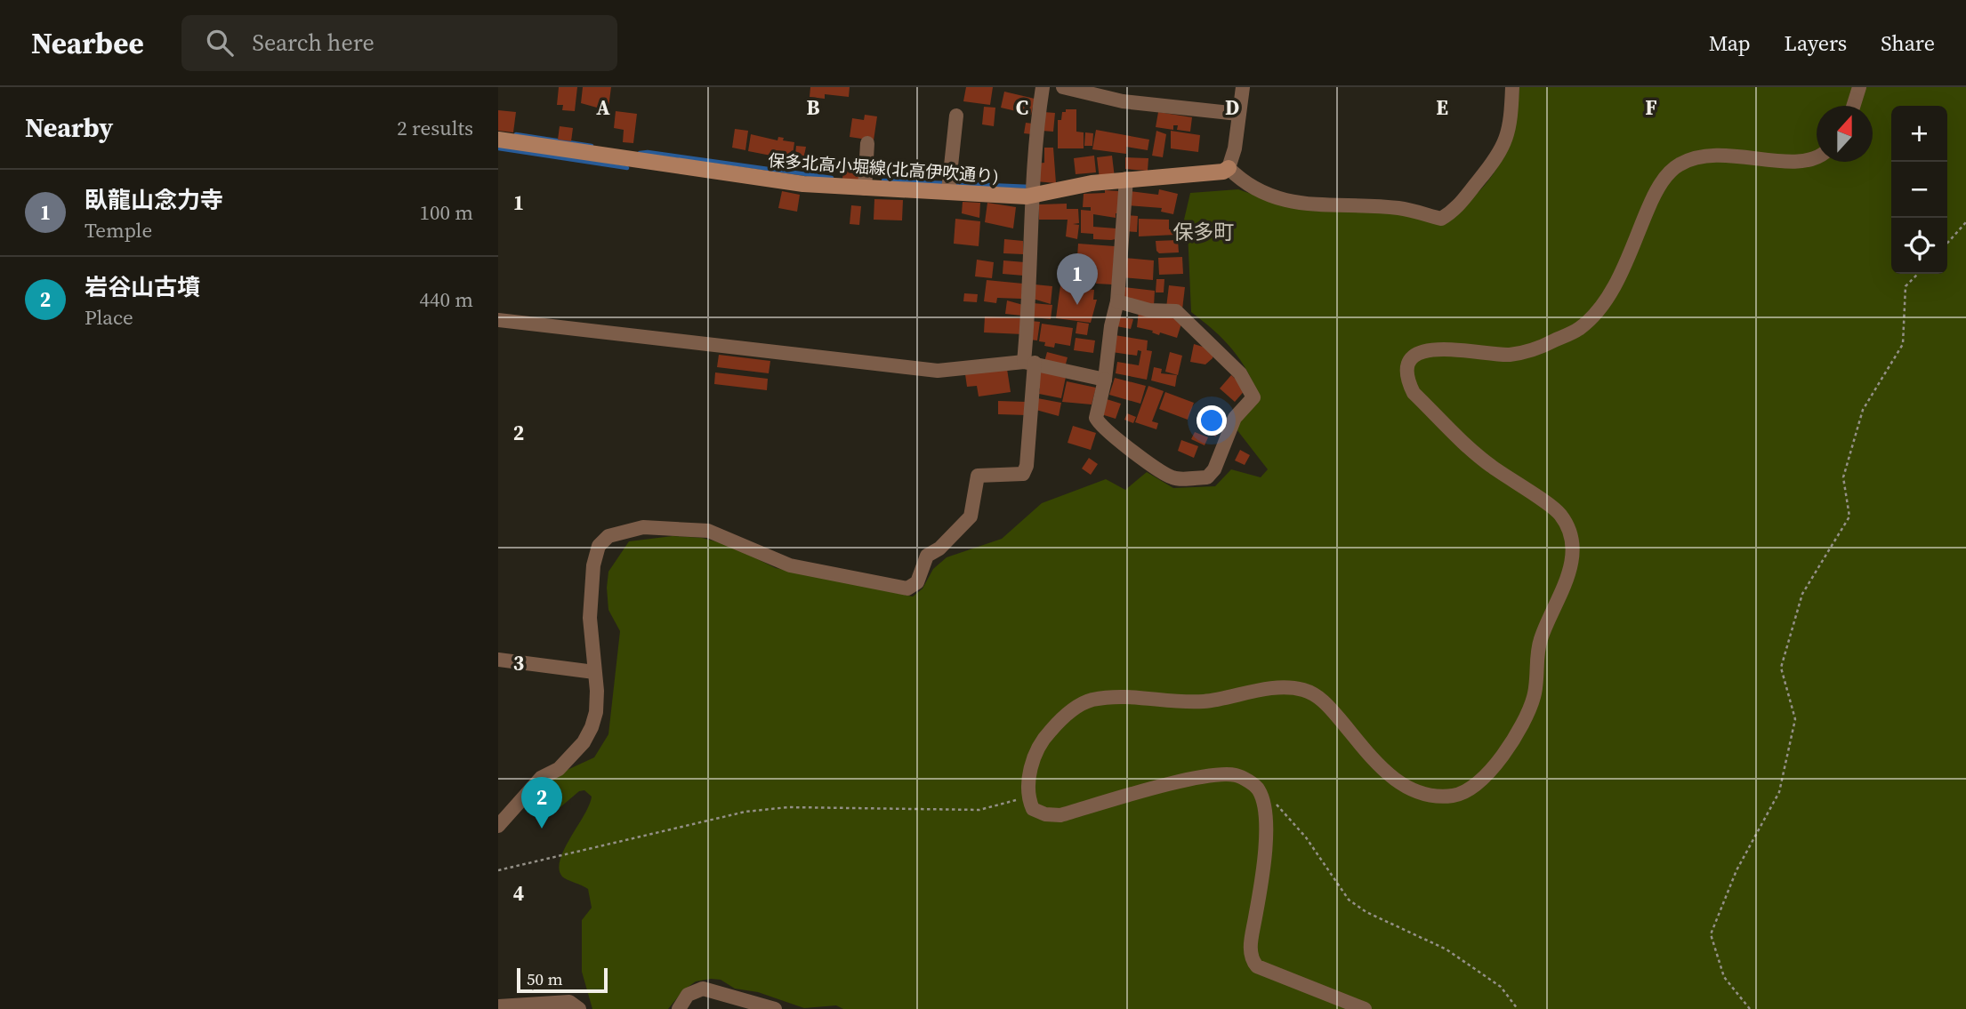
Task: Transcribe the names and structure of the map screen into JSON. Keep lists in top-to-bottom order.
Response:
{
  "streets": {
    "street": ["保多北高小堀線(北高伊吹通り)"]
  },
  "districts": ["保多町"],
  "scale_bar": "50 m",
  "north": "top",
  "page": {
    "header": "Nearbee",
    "search": "Search here",
    "nav": ["Map", "Layers", "Share"],
    "heading": ["Nearby", "2 results"],
    "map_buttons": ["+", "−"],
    "list": [
      {
        "mark": "1",
        "name": "臥龍山念力寺",
        "note": "Temple",
        "value": "100 m"
      },
      {
        "mark": "2",
        "name": "岩谷山古墳",
        "note": "Place",
        "value": "440 m"
      }
    ],
    "pins": ["1", "2"],
    "scale": "50 m"
  },
  "grid": {
    "columns": [
      "A",
      "B",
      "C",
      "D",
      "E",
      "F"
    ],
    "rows": [
      "1",
      "2",
      "3",
      "4"
    ]
  }
}
